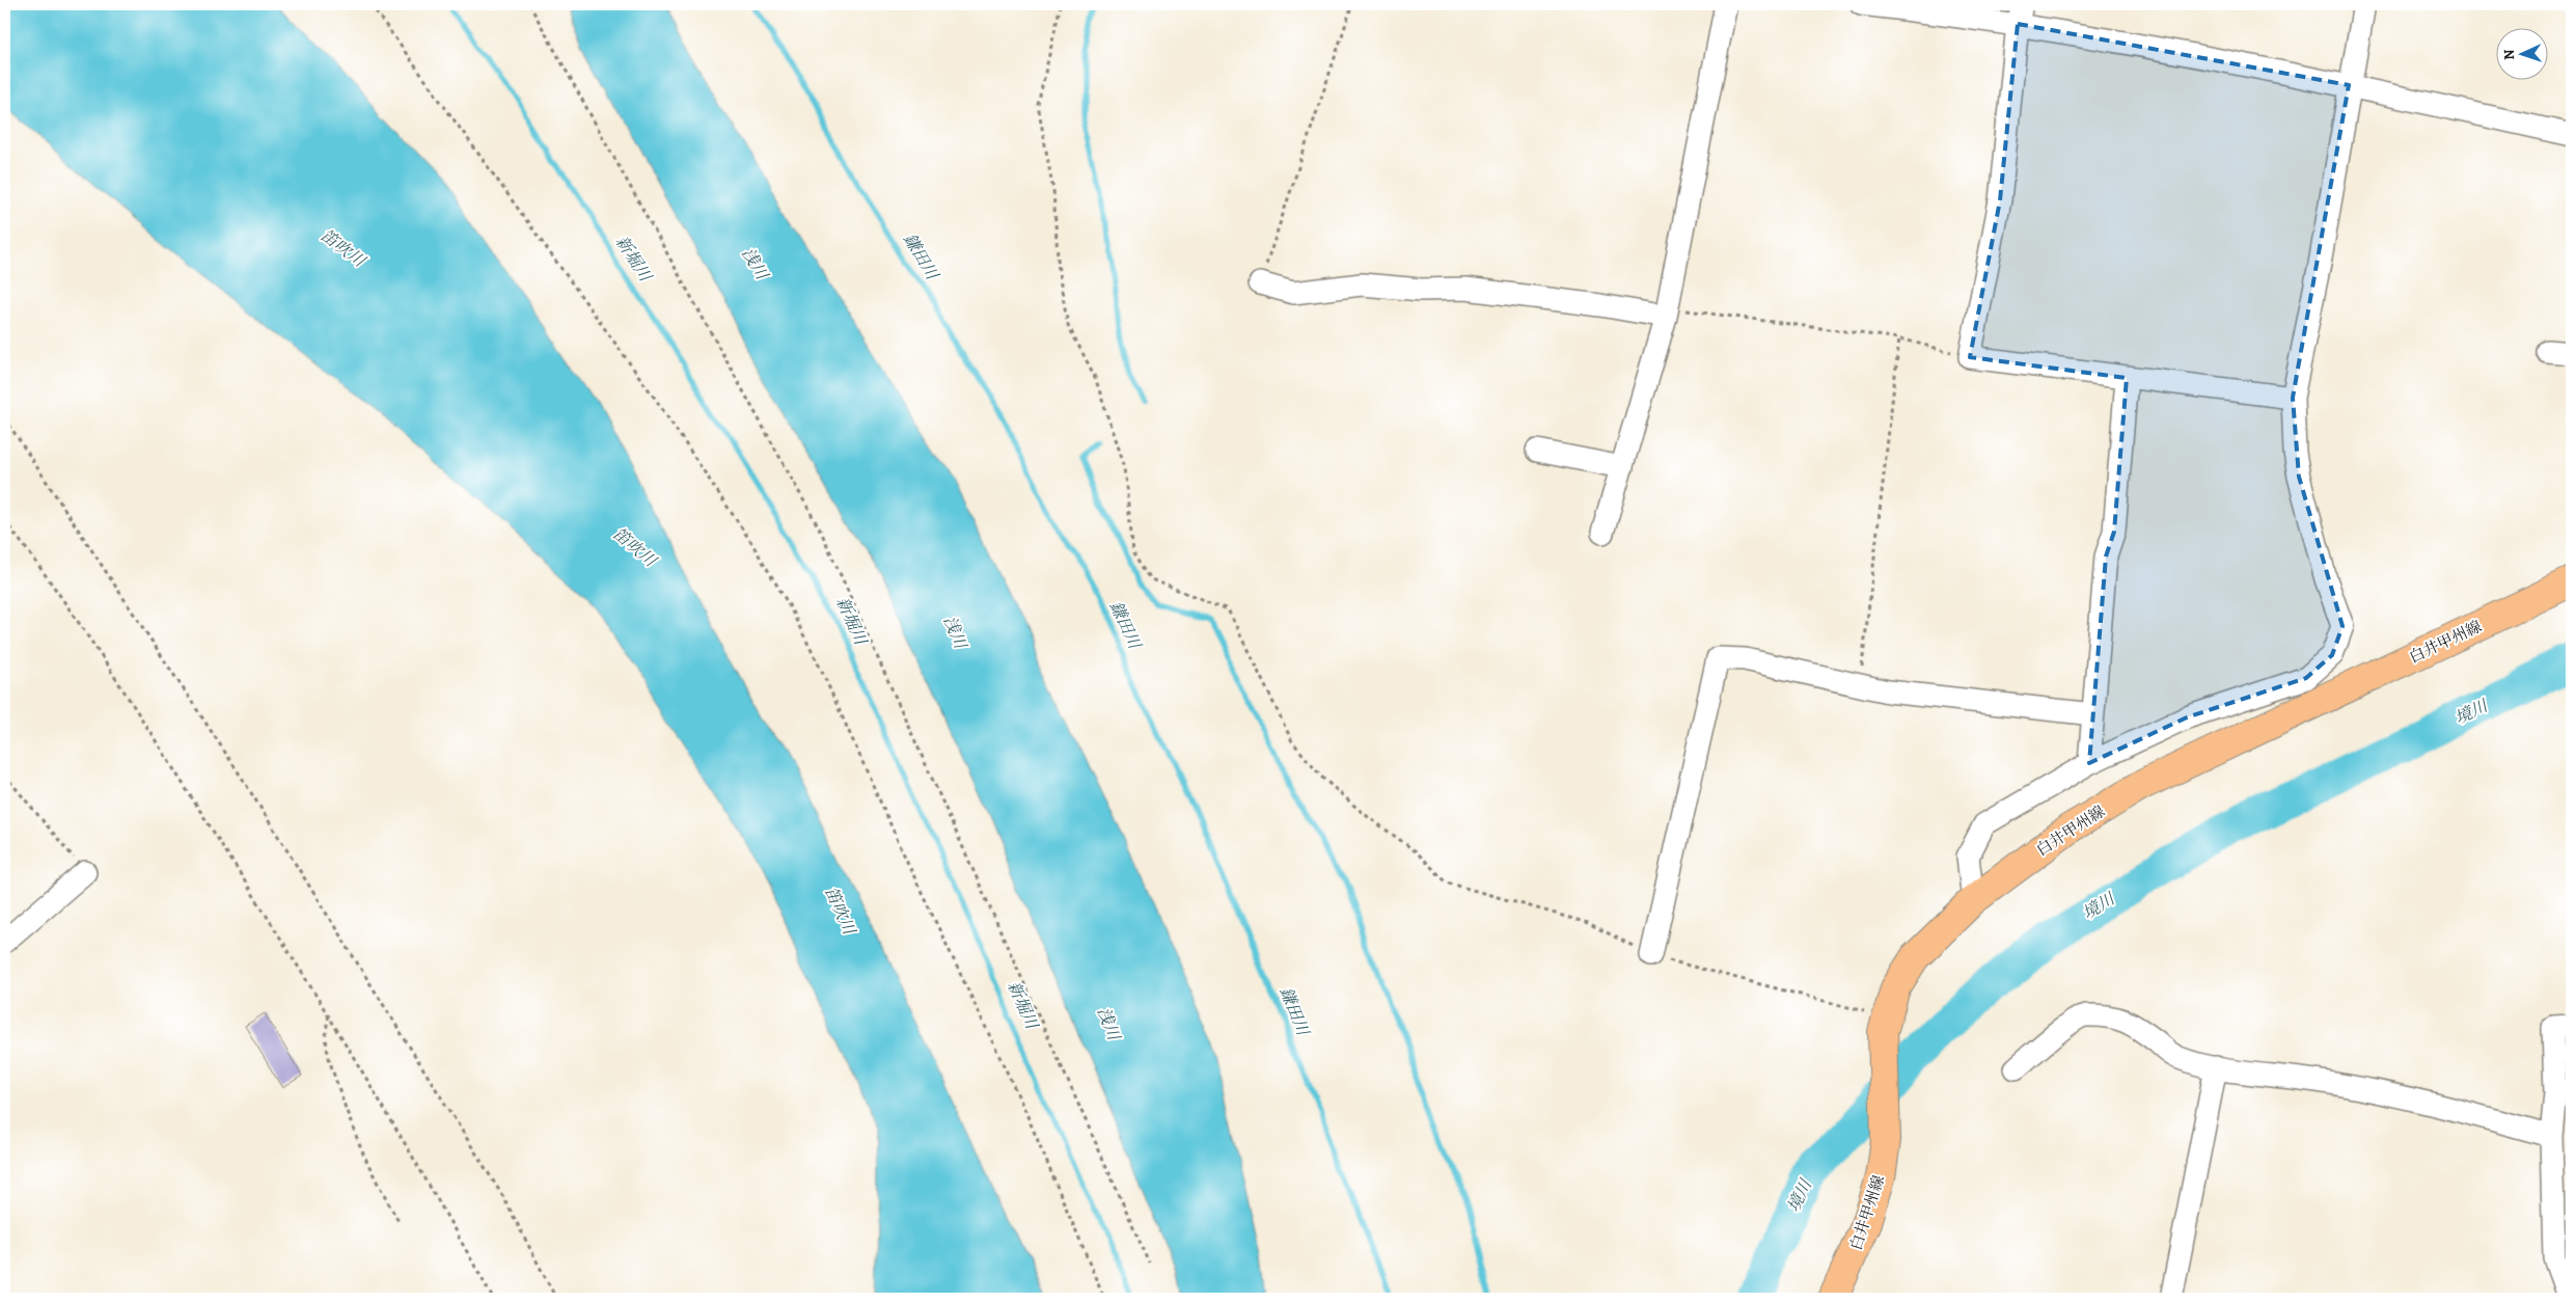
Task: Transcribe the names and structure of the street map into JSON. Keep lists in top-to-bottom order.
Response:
{
  "streets": {
    "main road": ["白井甲州線"]
  },
  "water": [
    "笛吹川",
    "鎌田川",
    "新堀川",
    "浅川",
    "境川"
  ],
  "north": "left"
}
